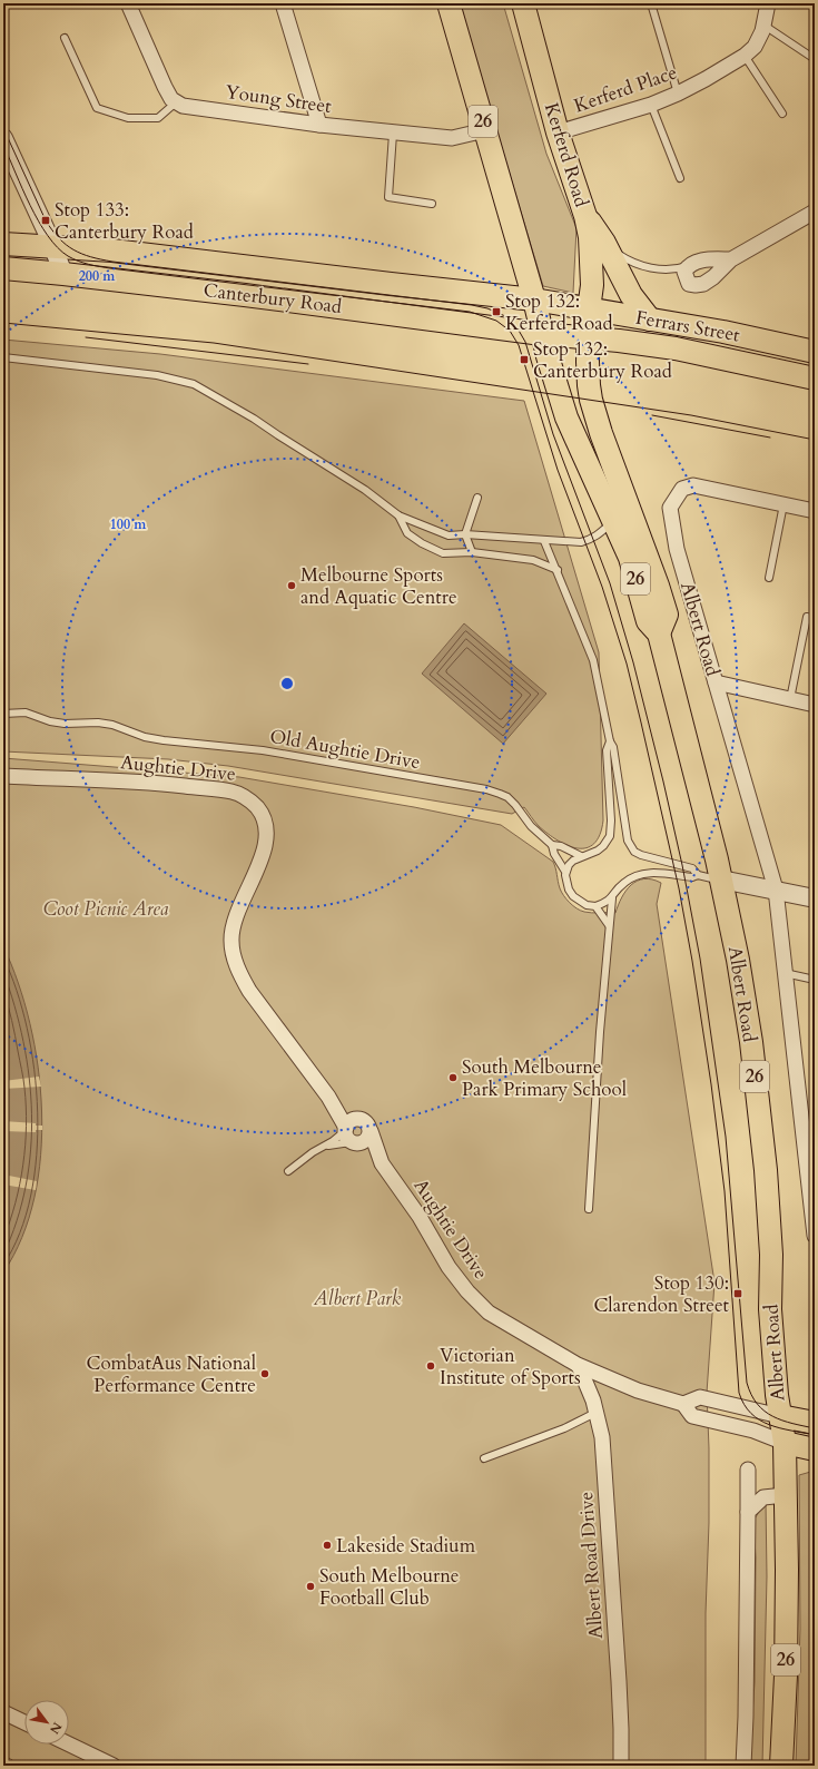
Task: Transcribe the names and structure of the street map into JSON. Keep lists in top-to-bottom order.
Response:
{
  "streets": {
    "main road": [
      "26",
      "Kerferd Road",
      "Canterbury Road",
      "Ferrars Street",
      "Albert Road"
    ],
    "street": [
      "Kerferd Place",
      "Young Street",
      "Aughtie Drive",
      "Albert Road Drive"
    ],
    "lane": ["Old Aughtie Drive"]
  },
  "crossings": [
    ["Kerferd Place", "Kerferd Road"],
    ["Young Street", "26"],
    ["26", "Canterbury Road"],
    ["26", "Ferrars Street"],
    ["26", "Albert Road"],
    ["Kerferd Road", "Ferrars Street"],
    ["Kerferd Road", "Albert Road"],
    ["Canterbury Road", "Ferrars Street"],
    ["Canterbury Road", "Albert Road"],
    ["Ferrars Street", "Albert Road"],
    ["Albert Road", "Aughtie Drive"],
    ["Aughtie Drive", "Albert Road Drive"]
  ],
  "parks": ["Coot Picnic Area", "Albert Park"],
  "places": {
    "transit": [
      "Stop 133: Canterbury Road",
      "Stop 132: Kerferd Road",
      "Stop 132: Canterbury Road",
      "Stop 130: Clarendon Street"
    ],
    "other": [
      "Melbourne Sports and Aquatic Centre",
      "South Melbourne Park Primary School",
      "Victorian Institute of Sports",
      "CombatAus National Performance Centre",
      "Lakeside Stadium",
      "South Melbourne Football Club"
    ]
  },
  "north": "bottom right",
  "rings": ["200 m", "100 m"]
}
